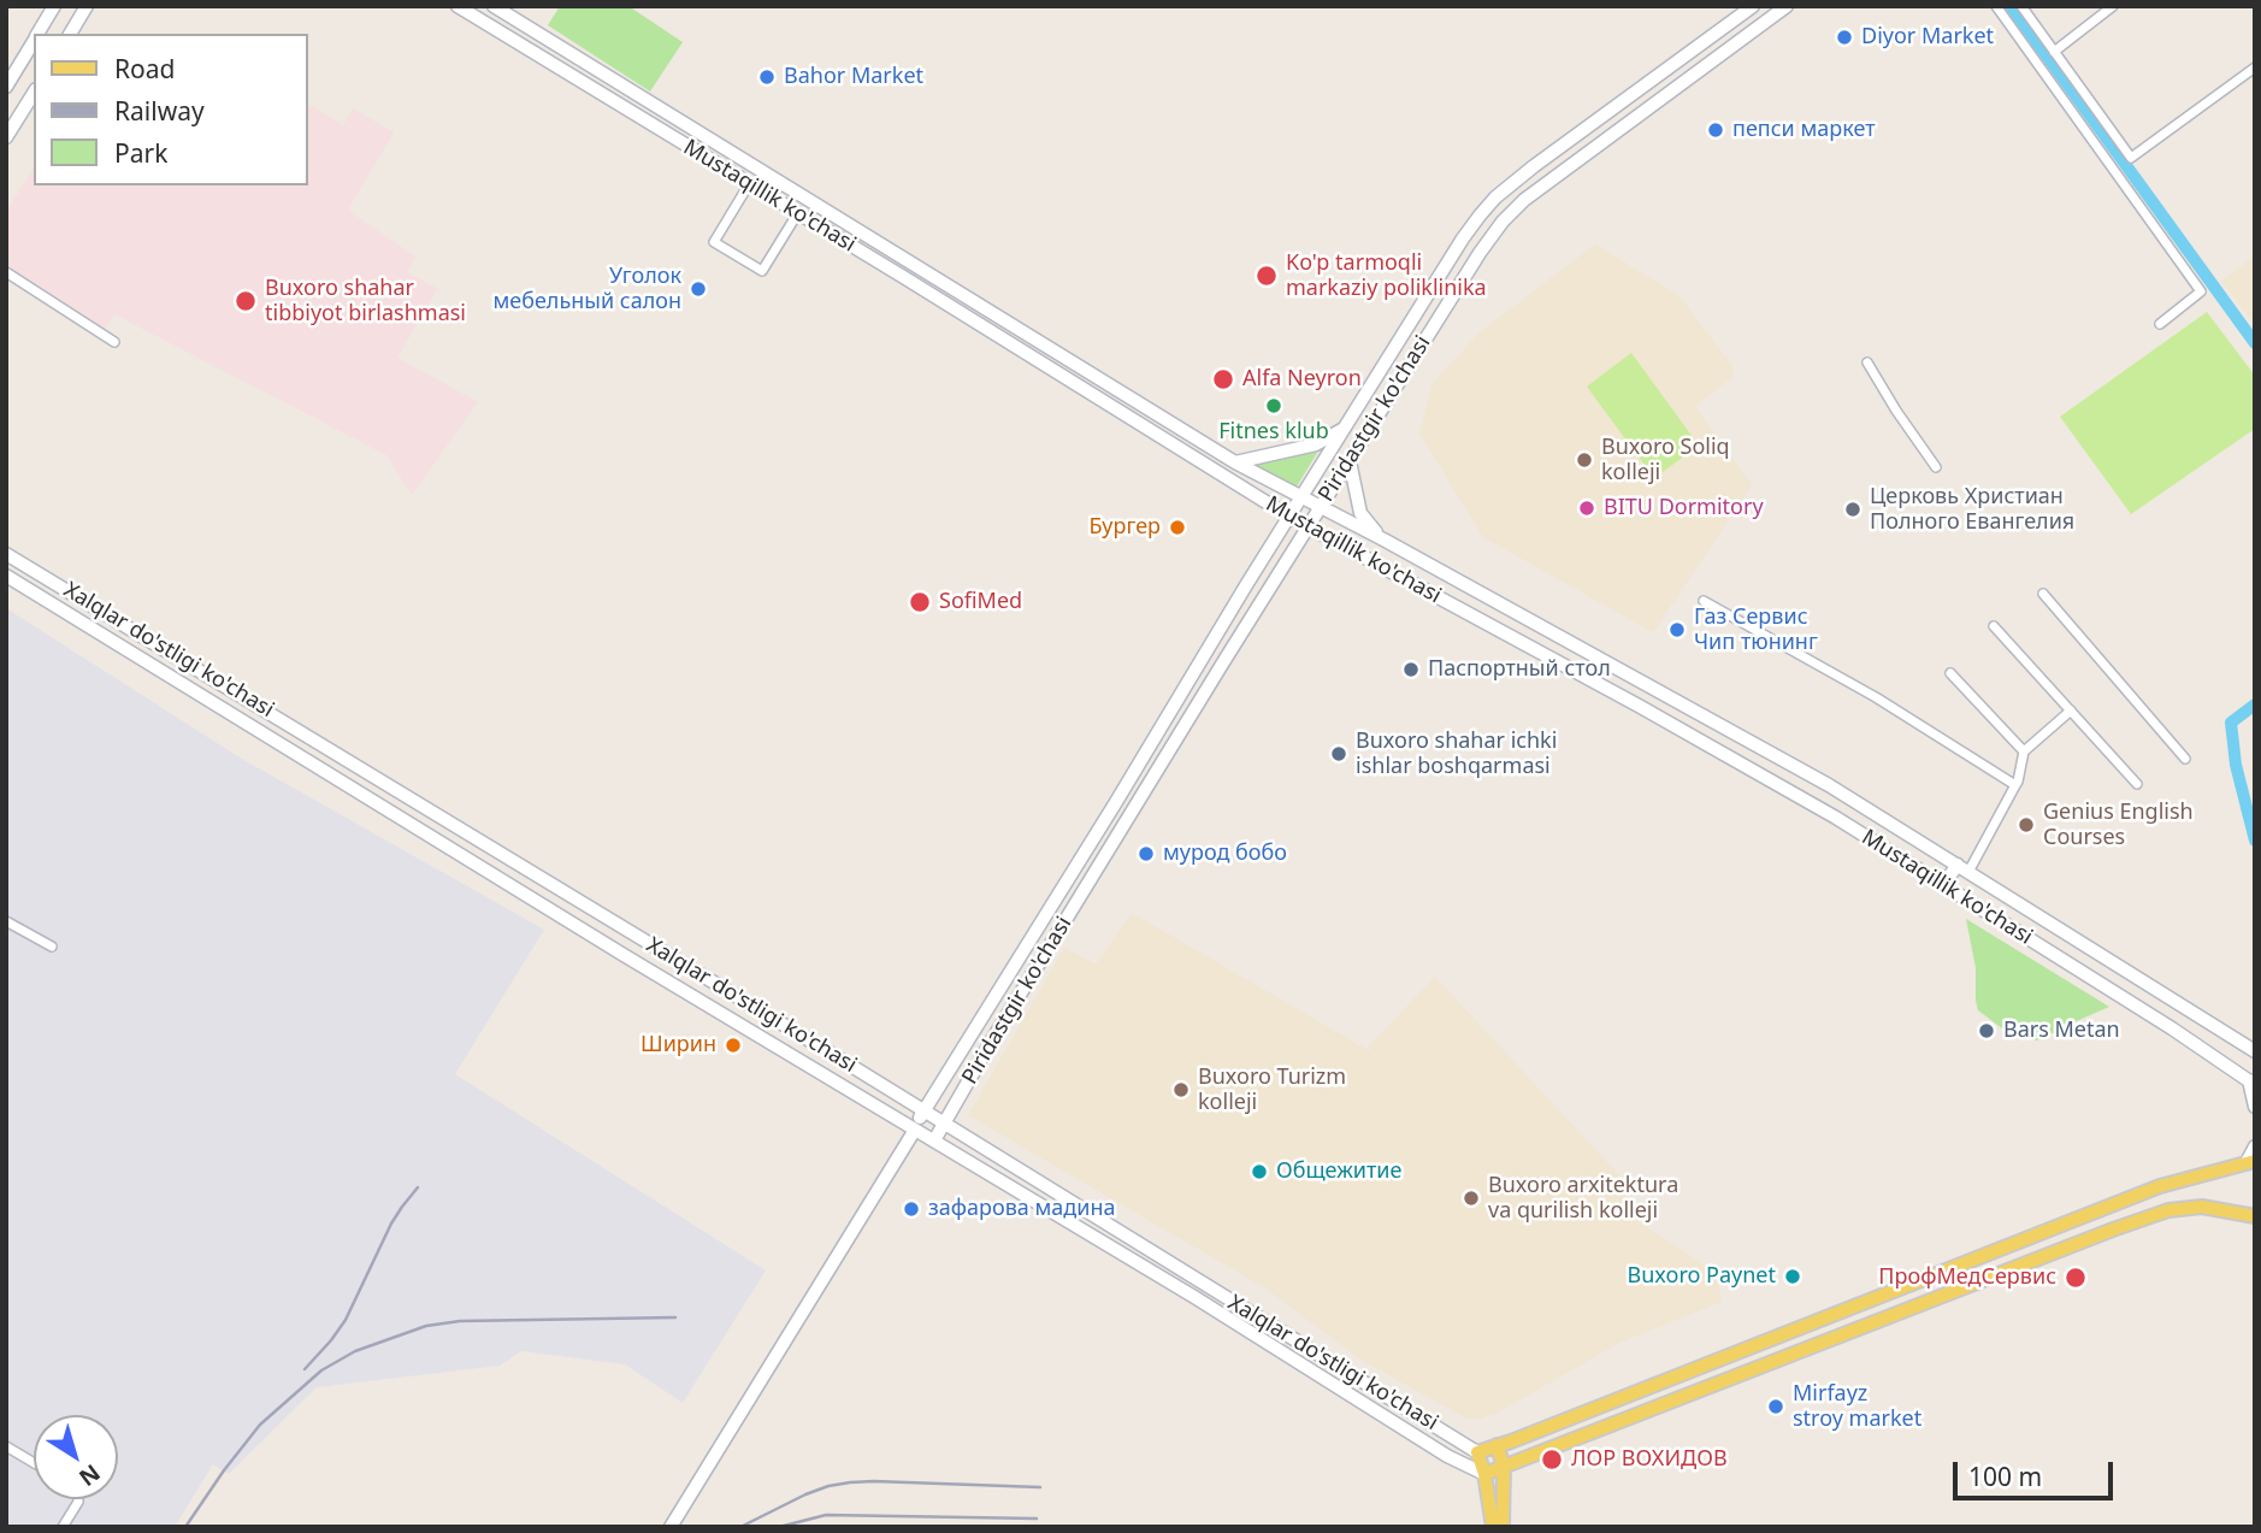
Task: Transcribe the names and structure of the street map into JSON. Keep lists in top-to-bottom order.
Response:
{
  "streets": {
    "main road": ["Mustaqillik ko'chasi", "Piridastgir ko'chasi", "Xalqlar do'stligi ko'chasi"]
  },
  "crossings": [
    ["Mustaqillik ko'chasi", "Piridastgir ko'chasi"],
    ["Piridastgir ko'chasi", "Xalqlar do'stligi ko'chasi"]
  ],
  "places": [
    "Diyor Market",
    "Bahor Market",
    "пепси маркет",
    "Ko'p tarmoqli markaziy poliklinika",
    "Уголок мебельный салон",
    "Buxoro shahar tibbiyot birlashmasi",
    "Alfa Neyron",
    "Fitnes klub",
    "Buxoro Soliq kolleji",
    "BITU Dormitory",
    "Церковь Христиан Полного Евангелия",
    "Бургер",
    "SofiMed",
    "Газ Сервис Чип тюнинг",
    "Паспортный стол",
    "Buxoro shahar ichki ishlar boshqarmasi",
    "Genius English Courses",
    "мурод бобо",
    "Bars Metan",
    "Ширин",
    "Buxoro Turizm kolleji",
    "Общежитие",
    "Buxoro arxitektura va qurilish kolleji",
    "зафарова мадина",
    "Buxoro Paynet",
    "ПрофМедСервис",
    "Mirfayz stroy market",
    "ЛОР ВОХИДОВ"
  ],
  "legend": ["Road", "Railway", "Park"],
  "scale_bar": "100 m",
  "north": "bottom right"
}
